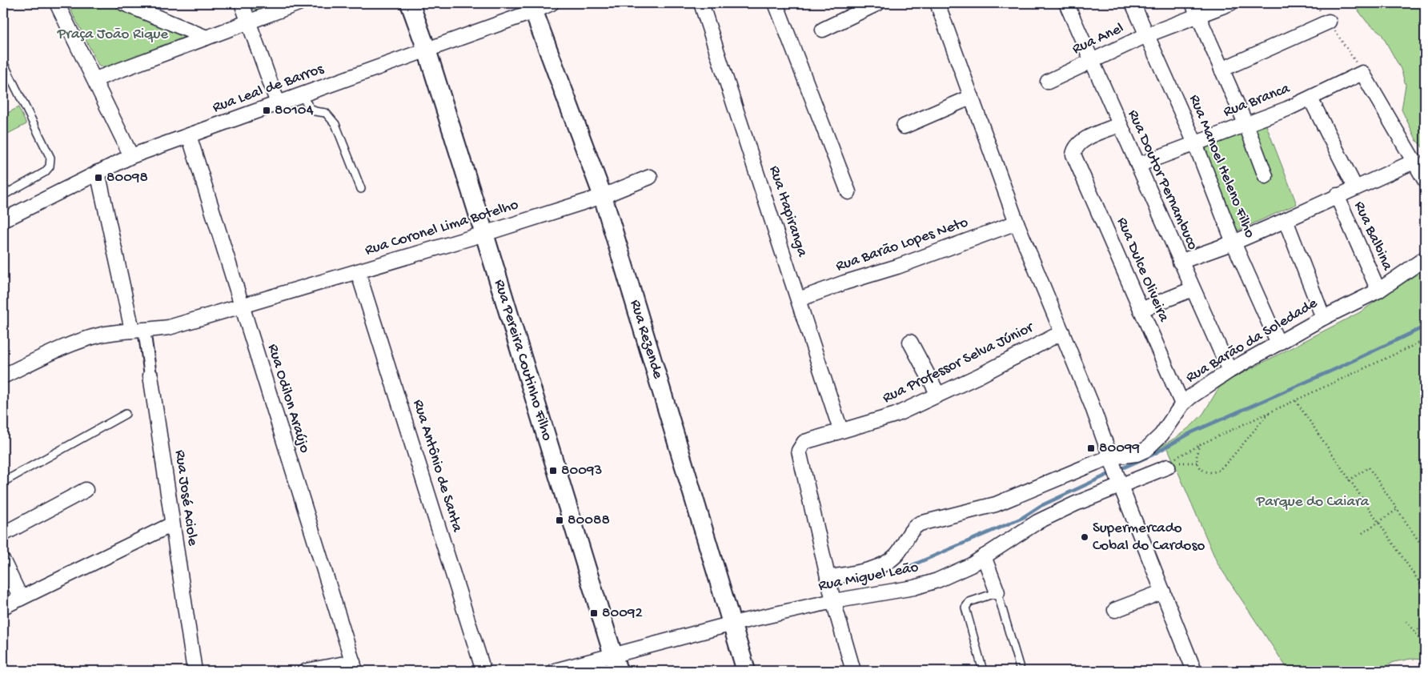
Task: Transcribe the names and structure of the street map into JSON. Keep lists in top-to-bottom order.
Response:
{
  "streets": {
    "street": [
      "Rua Anel",
      "Rua Leal de Barros",
      "Rua Branca",
      "Rua Manoel Heleno Filho",
      "Rua Doutor Pernambuco",
      "Rua Itapiranga",
      "Rua Coronel Lima Botelho",
      "Rua Balbina",
      "Rua Barão Lopes Neto",
      "Rua Dulce Oliveira",
      "Rua Rezende",
      "Rua Barão da Soledade",
      "Rua Pereira Coutinho Filho",
      "Rua Professor Selva Júnior",
      "Rua Odilon Araújo",
      "Rua Antônio de Santa",
      "Rua José Aciole",
      "Rua Miguel Leão"
    ]
  },
  "crossings": [
    ["Rua Anel", "Rua Manoel Heleno Filho"],
    ["Rua Anel", "Rua Doutor Pernambuco"],
    ["Rua Leal de Barros", "Rua Rezende"],
    ["Rua Leal de Barros", "Rua Pereira Coutinho Filho"],
    ["Rua Leal de Barros", "Rua Odilon Araújo"],
    ["Rua Leal de Barros", "Rua José Aciole"],
    ["Rua Branca", "Rua Manoel Heleno Filho"],
    ["Rua Branca", "Rua Doutor Pernambuco"],
    ["Rua Branca", "Rua Balbina"],
    ["Rua Manoel Heleno Filho", "Rua Barão da Soledade"],
    ["Rua Doutor Pernambuco", "Rua Dulce Oliveira"],
    ["Rua Doutor Pernambuco", "Rua Barão da Soledade"],
    ["Rua Itapiranga", "Rua Barão Lopes Neto"],
    ["Rua Itapiranga", "Rua Professor Selva Júnior"],
    ["Rua Coronel Lima Botelho", "Rua Rezende"],
    ["Rua Coronel Lima Botelho", "Rua Pereira Coutinho Filho"],
    ["Rua Coronel Lima Botelho", "Rua Odilon Araújo"],
    ["Rua Coronel Lima Botelho", "Rua Antônio de Santa"],
    ["Rua Coronel Lima Botelho", "Rua José Aciole"],
    ["Rua Balbina", "Rua Barão da Soledade"],
    ["Rua Dulce Oliveira", "Rua Barão da Soledade"],
    ["Rua Rezende", "Rua Miguel Leão"],
    ["Rua Barão da Soledade", "Rua Professor Selva Júnior"],
    ["Rua Pereira Coutinho Filho", "Rua Miguel Leão"]
  ],
  "parks": ["Praça João Rique", "Parque do Caiara"],
  "places": {
    "transit": [
      "80104",
      "80098",
      "80099",
      "80093",
      "80088",
      "80092"
    ],
    "other": ["Supermercado Cobal do Cardoso"]
  }
}
